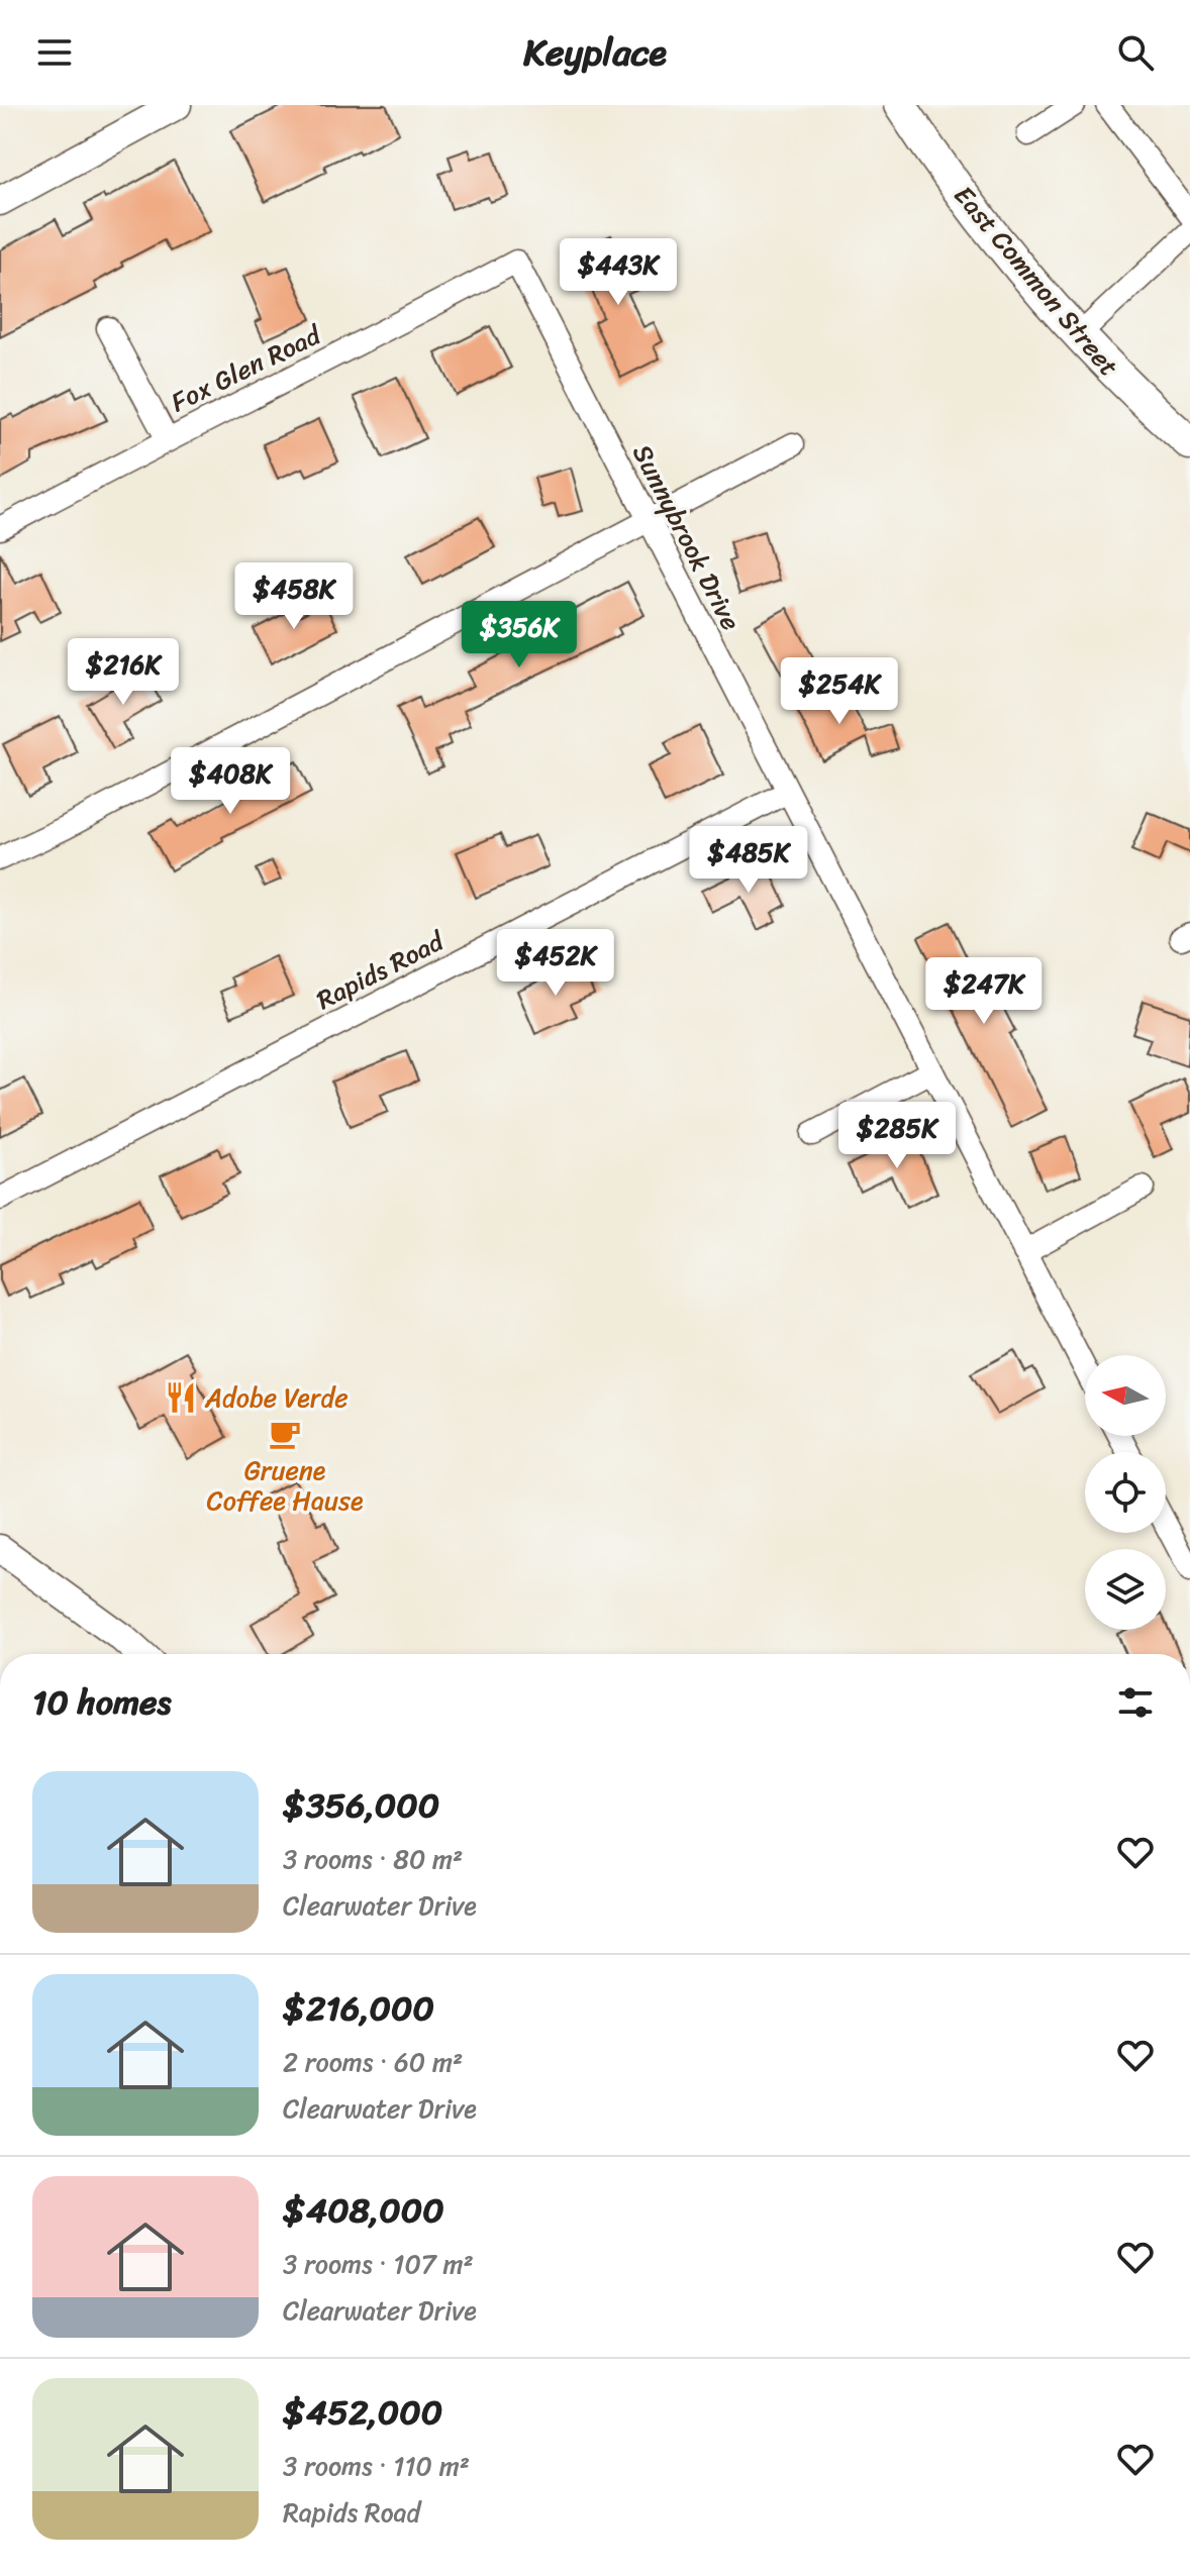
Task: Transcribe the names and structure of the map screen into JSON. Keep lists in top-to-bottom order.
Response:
{
  "streets": {
    "main road": ["East Common Street"],
    "street": ["Fox Glen Road", "Sunnybrook Drive", "Rapids Road"]
  },
  "crossings": [
    ["Fox Glen Road", "Sunnybrook Drive"],
    ["Sunnybrook Drive", "Rapids Road"]
  ],
  "places": {
    "restaurant": ["Adobe Verde"],
    "cafe": ["Gruene Coffee Hause"]
  },
  "north": "left",
  "page": {
    "header": "Keyplace",
    "price": [
      "$443K",
      "$458K",
      "$356K",
      "$216K",
      "$254K",
      "$408K",
      "$485K",
      "$452K",
      "$247K",
      "$285K"
    ],
    "heading": "10 homes",
    "list": [
      {
        "name": "$356,000",
        "note": "3 rooms · 80 m² · Clearwater Drive"
      },
      {
        "name": "$216,000",
        "note": "2 rooms · 60 m² · Clearwater Drive"
      },
      {
        "name": "$408,000",
        "note": "3 rooms · 107 m² · Clearwater Drive"
      },
      {
        "name": "$452,000",
        "note": "3 rooms · 110 m² · Rapids Road"
      }
    ]
  }
}
